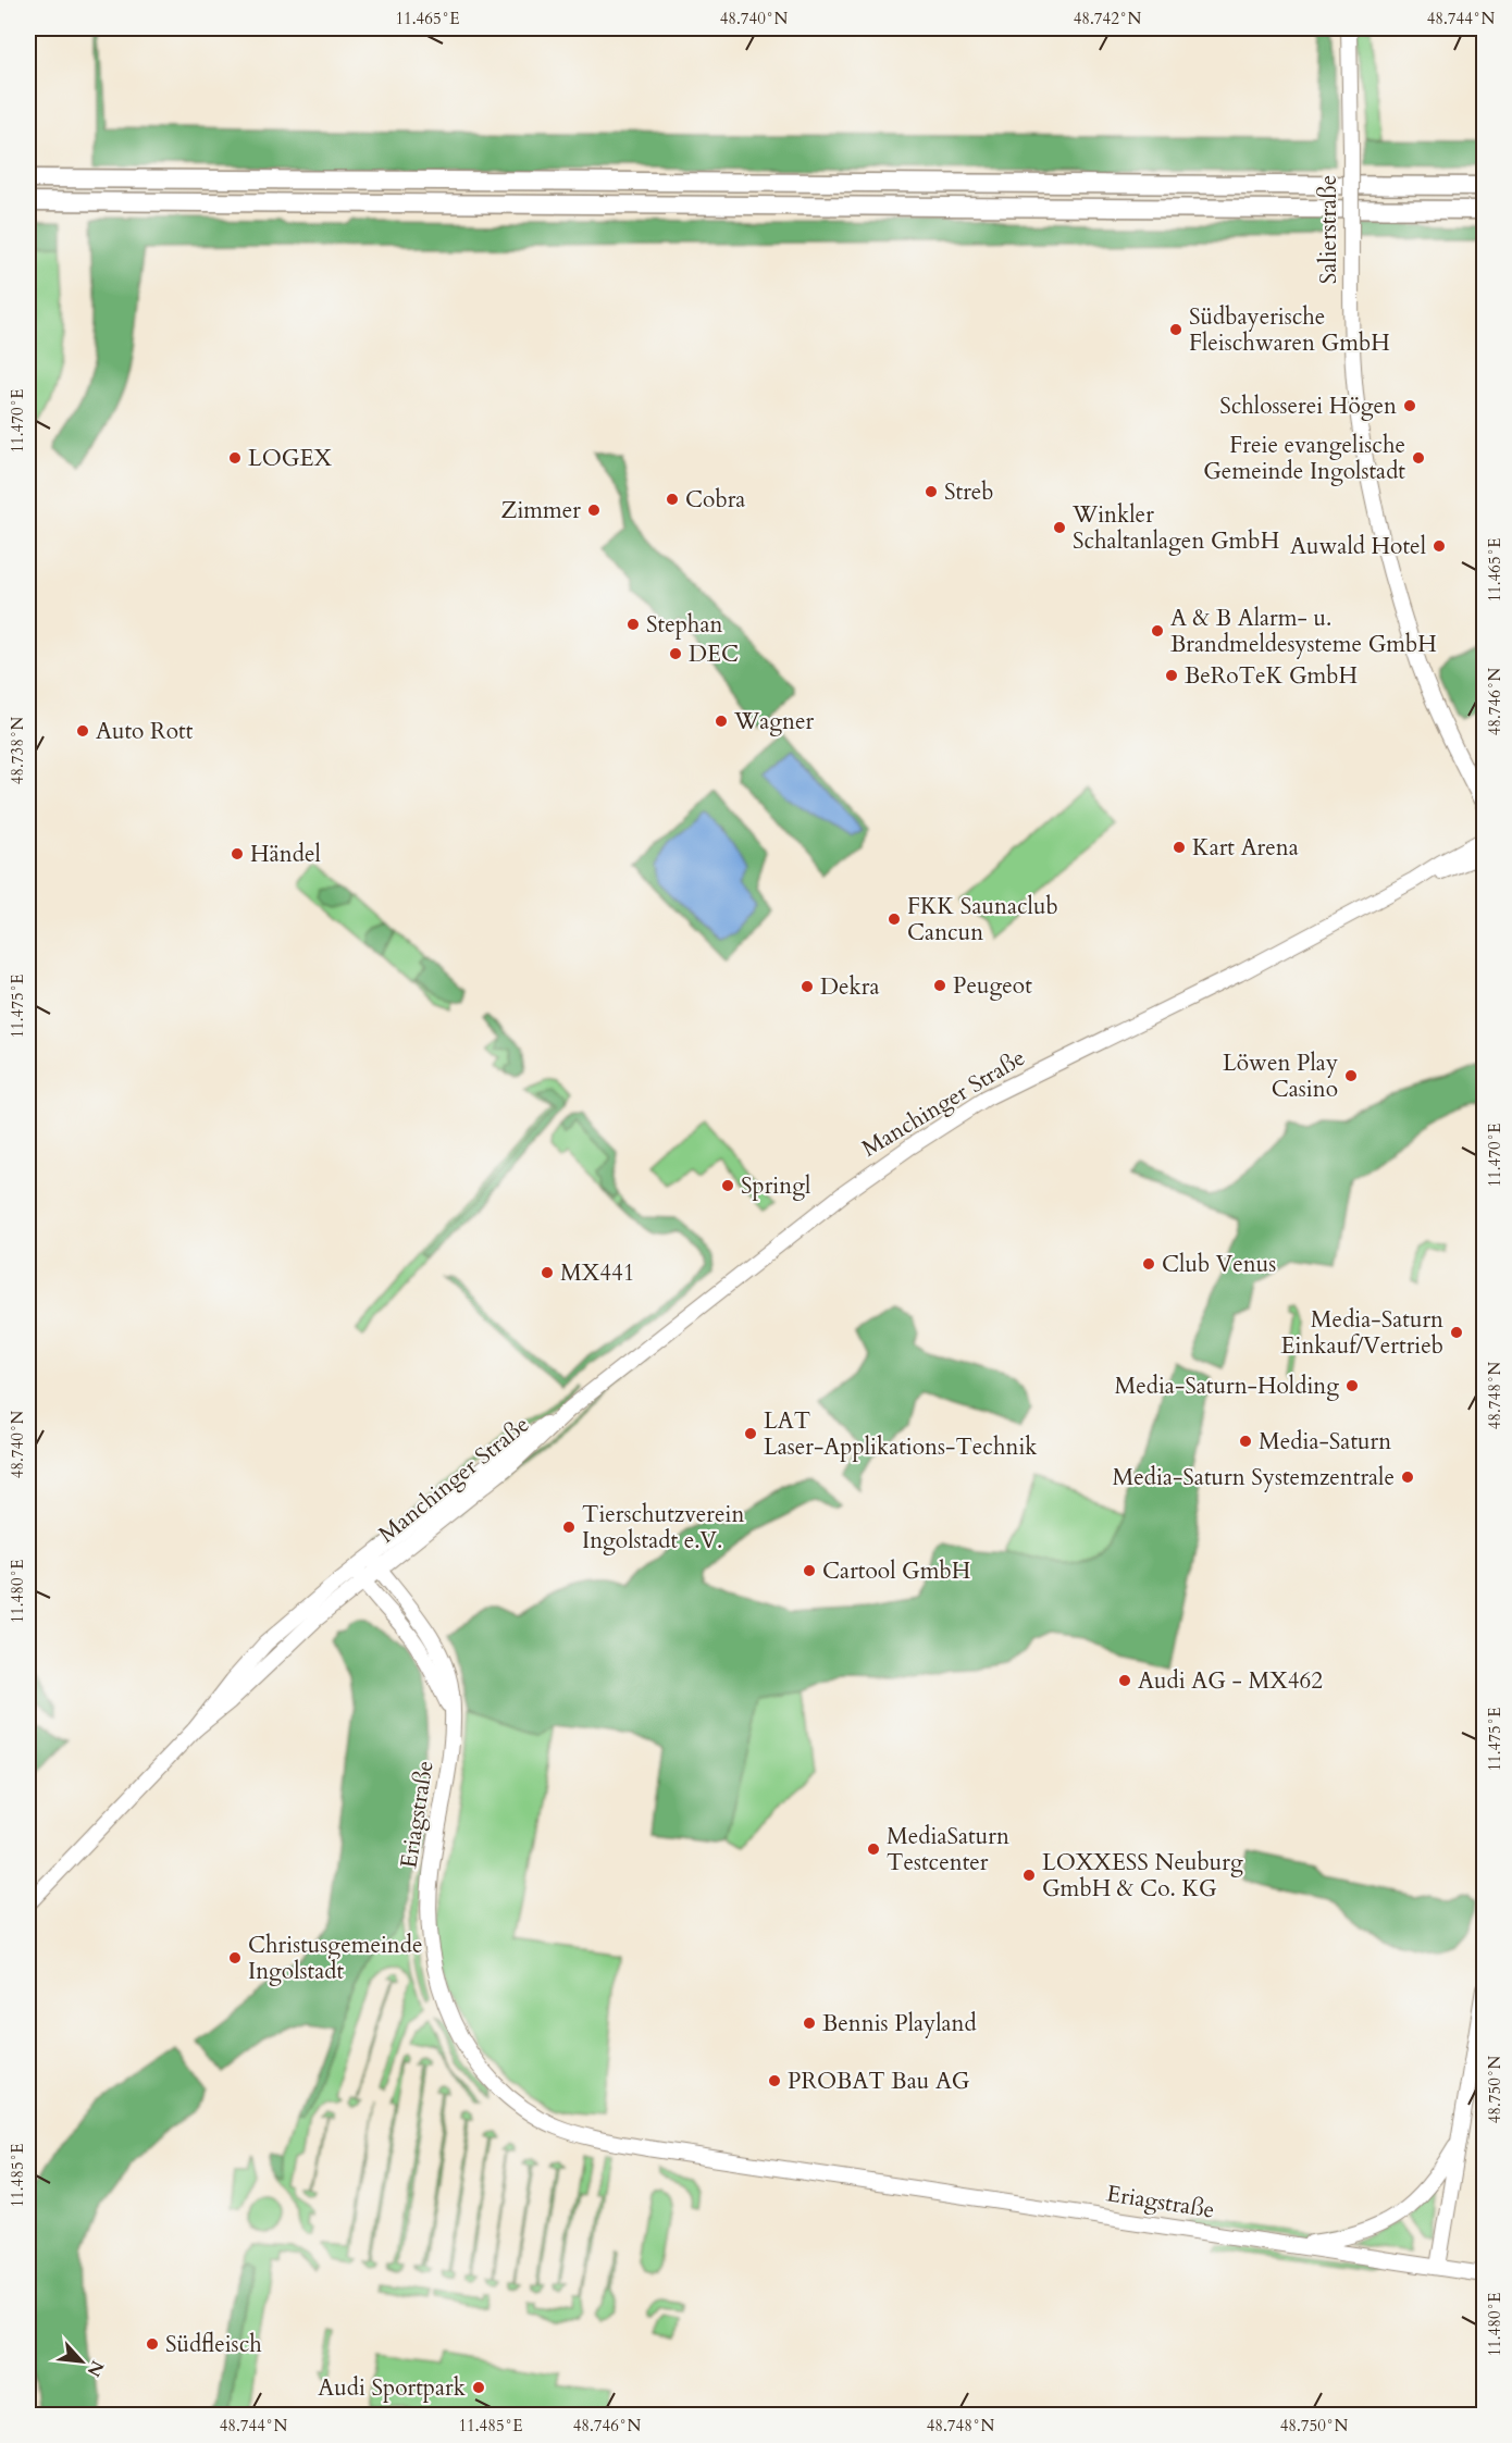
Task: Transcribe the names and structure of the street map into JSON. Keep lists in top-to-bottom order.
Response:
{
  "streets": {
    "main road": ["Salierstraße", "Manchinger Straße", "Eriagstraße"]
  },
  "crossings": [
    ["Manchinger Straße", "Eriagstraße"]
  ],
  "places": [
    "Südbayerische Fleischwaren GmbH",
    "Schlosserei Högen",
    "LOGEX",
    "Freie evangelische Gemeinde Ingolstadt",
    "Streb",
    "Cobra",
    "Zimmer",
    "Winkler Schaltanlagen GmbH",
    "Auwald Hotel",
    "Stephan",
    "A & B Alarm- u. Brandmeldesysteme GmbH",
    "DEC",
    "BeRoTeK GmbH",
    "Wagner",
    "Auto Rott",
    "Kart Arena",
    "Händel",
    "FKK Saunaclub Cancun",
    "Peugeot",
    "Dekra",
    "Löwen Play Casino",
    "Springl",
    "Club Venus",
    "MX441",
    "Media-Saturn Einkauf/Vertrieb",
    "Media-Saturn-Holding",
    "LAT Laser-Applikations-Technik",
    "Media-Saturn",
    "Media-Saturn Systemzentrale",
    "Tierschutzverein Ingolstadt e.V.",
    "Cartool GmbH",
    "Audi AG - MX462",
    "MediaSaturn Testcenter",
    "LOXXESS Neuburg GmbH & Co. KG",
    "Christusgemeinde Ingolstadt",
    "Bennis Playland",
    "PROBAT Bau AG",
    "Südfleisch",
    "Audi Sportpark"
  ],
  "north": "bottom right",
  "coordinates": [
    "11.465°E",
    "48.740°N",
    "48.742°N",
    "48.744°N",
    "11.470°E",
    "48.746°N",
    "48.738°N",
    "11.475°E",
    "48.748°N",
    "11.480°E",
    "48.750°N",
    "11.485°E"
  ]
}
